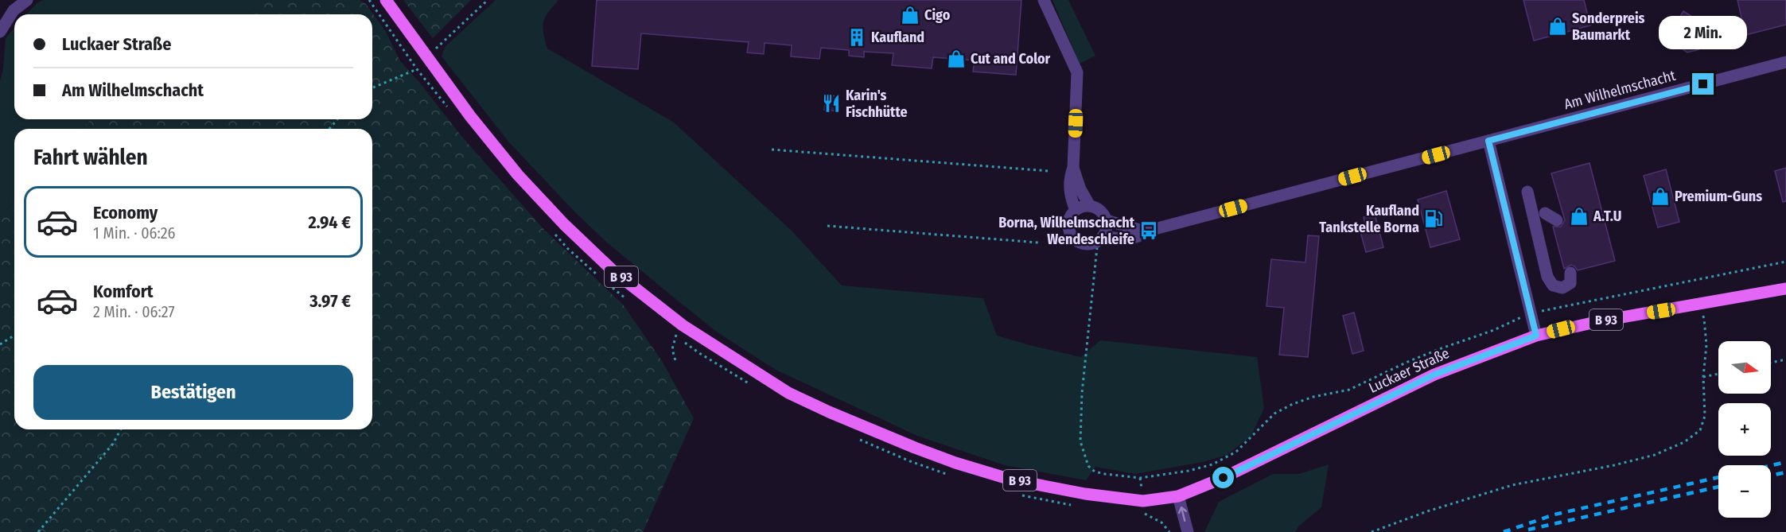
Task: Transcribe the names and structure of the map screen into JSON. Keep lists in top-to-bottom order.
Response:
{
  "streets": {
    "main road": ["B 93", "Luckaer Straße"],
    "street": ["Am Wilhelmschacht"]
  },
  "crossings": [
    ["B 93", "Luckaer Straße"]
  ],
  "places": {
    "shop": [
      "Cigo",
      "Sonderpreis Baumarkt",
      "Cut and Color",
      "Premium-Guns",
      "A.T.U"
    ],
    "building": ["Kaufland"],
    "restaurant": ["Karin's Fischhütte"],
    "fuel station": ["Kaufland Tankstelle Borna"],
    "bus stop": ["Borna, Wilhelmschacht Wendeschleife"]
  },
  "north": "right",
  "page": {
    "banner": ["Luckaer Straße", "Am Wilhelmschacht"],
    "bubble": "2 Min.",
    "heading": "Fahrt wählen",
    "list": [
      {
        "name": "Economy",
        "note": "1 Min. · 06:26",
        "value": "2.94 €"
      },
      {
        "name": "Komfort",
        "note": "2 Min. · 06:27",
        "value": "3.97 €"
      }
    ],
    "map_buttons": ["+", "−"],
    "buttons": "Bestätigen"
  }
}
